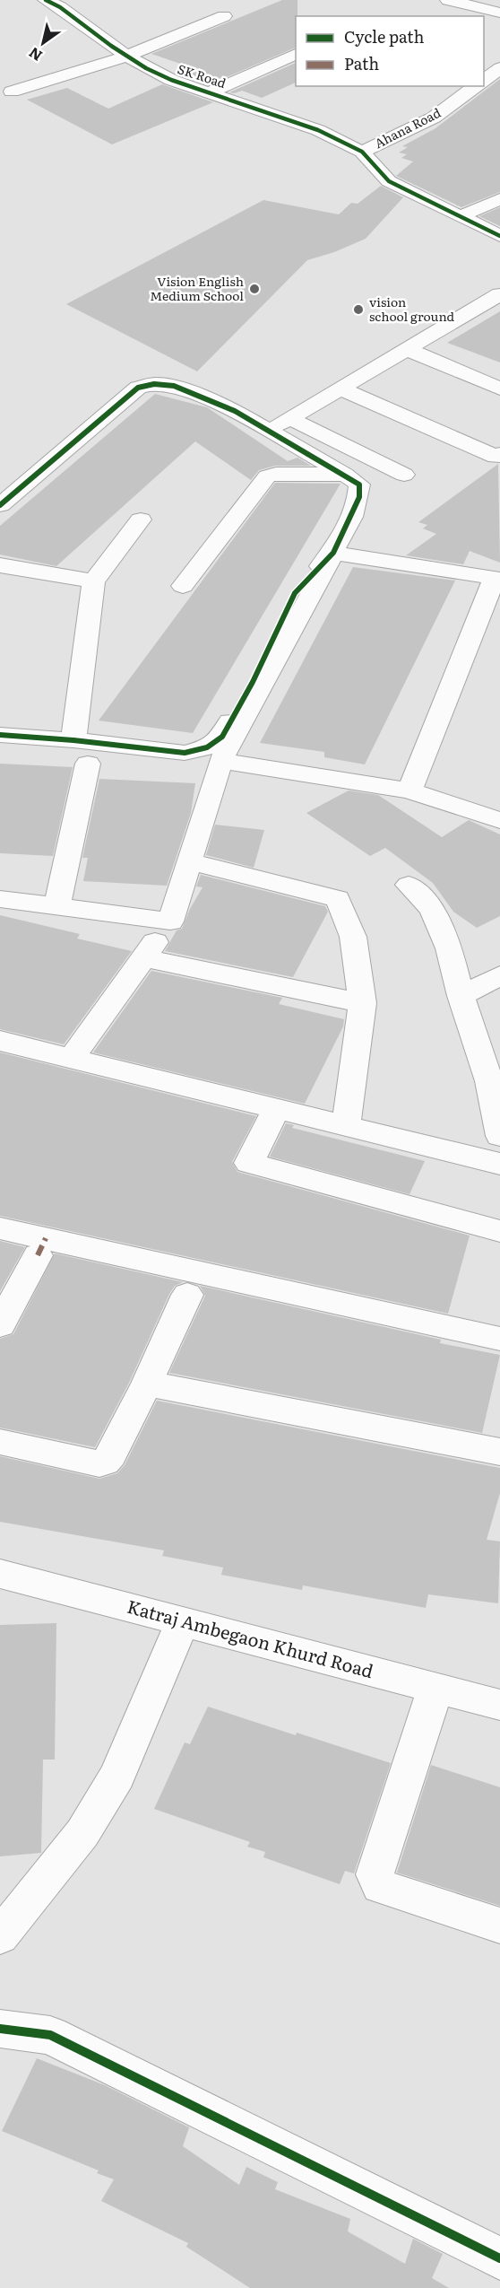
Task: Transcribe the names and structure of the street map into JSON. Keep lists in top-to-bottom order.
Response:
{
  "streets": {
    "street": ["SK Road", "Ahana Road", "Katraj Ambegaon Khurd Road"]
  },
  "crossings": [
    ["SK Road", "Ahana Road"]
  ],
  "places": ["Vision English Medium School", "vision school ground"],
  "legend": ["Cycle path", "Path"],
  "north": "bottom left"
}
